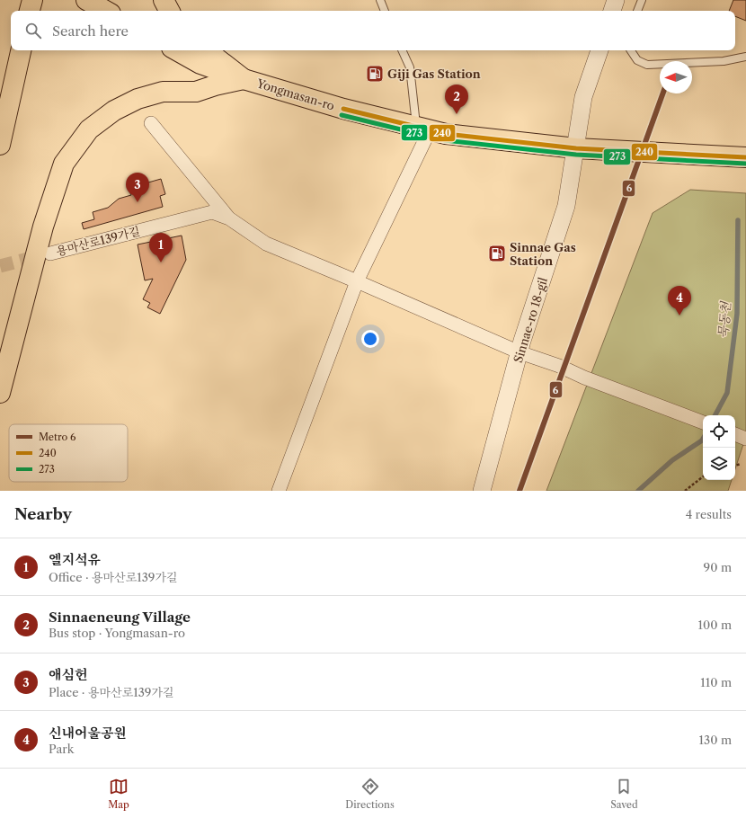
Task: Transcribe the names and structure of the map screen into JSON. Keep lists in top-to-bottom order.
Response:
{
  "streets": {
    "main road": ["Yongmasan-ro"],
    "street": ["용마산로139가길", "Sinnae-ro 18-gil"]
  },
  "crossings": [
    ["Yongmasan-ro", "Sinnae-ro 18-gil"],
    ["용마산로139가길", "Sinnae-ro 18-gil"]
  ],
  "water": ["묵동천"],
  "places": {
    "fuel station": ["Giji Gas Station", "Sinnae Gas Station"]
  },
  "lines": ["metro line 6", "transit line 240", "transit line 273"],
  "legend": ["Metro 6", "240", "273"],
  "north": "left",
  "page": {
    "search": "Search here",
    "pins": [
      "2",
      "3",
      "1",
      "4"
    ],
    "heading": ["Nearby", "4 results"],
    "list": [
      {
        "mark": "1",
        "name": "엘지석유",
        "note": "Office · 용마산로139가길",
        "value": "90 m"
      },
      {
        "mark": "2",
        "name": "Sinnaeneung Village",
        "note": "Bus stop · Yongmasan-ro",
        "value": "100 m"
      },
      {
        "mark": "3",
        "name": "애심헌",
        "note": "Place · 용마산로139가길",
        "value": "110 m"
      },
      {
        "mark": "4",
        "name": "신내어울공원",
        "note": "Park",
        "value": "130 m"
      }
    ],
    "nav": ["Map", "Directions", "Saved"]
  }
}
